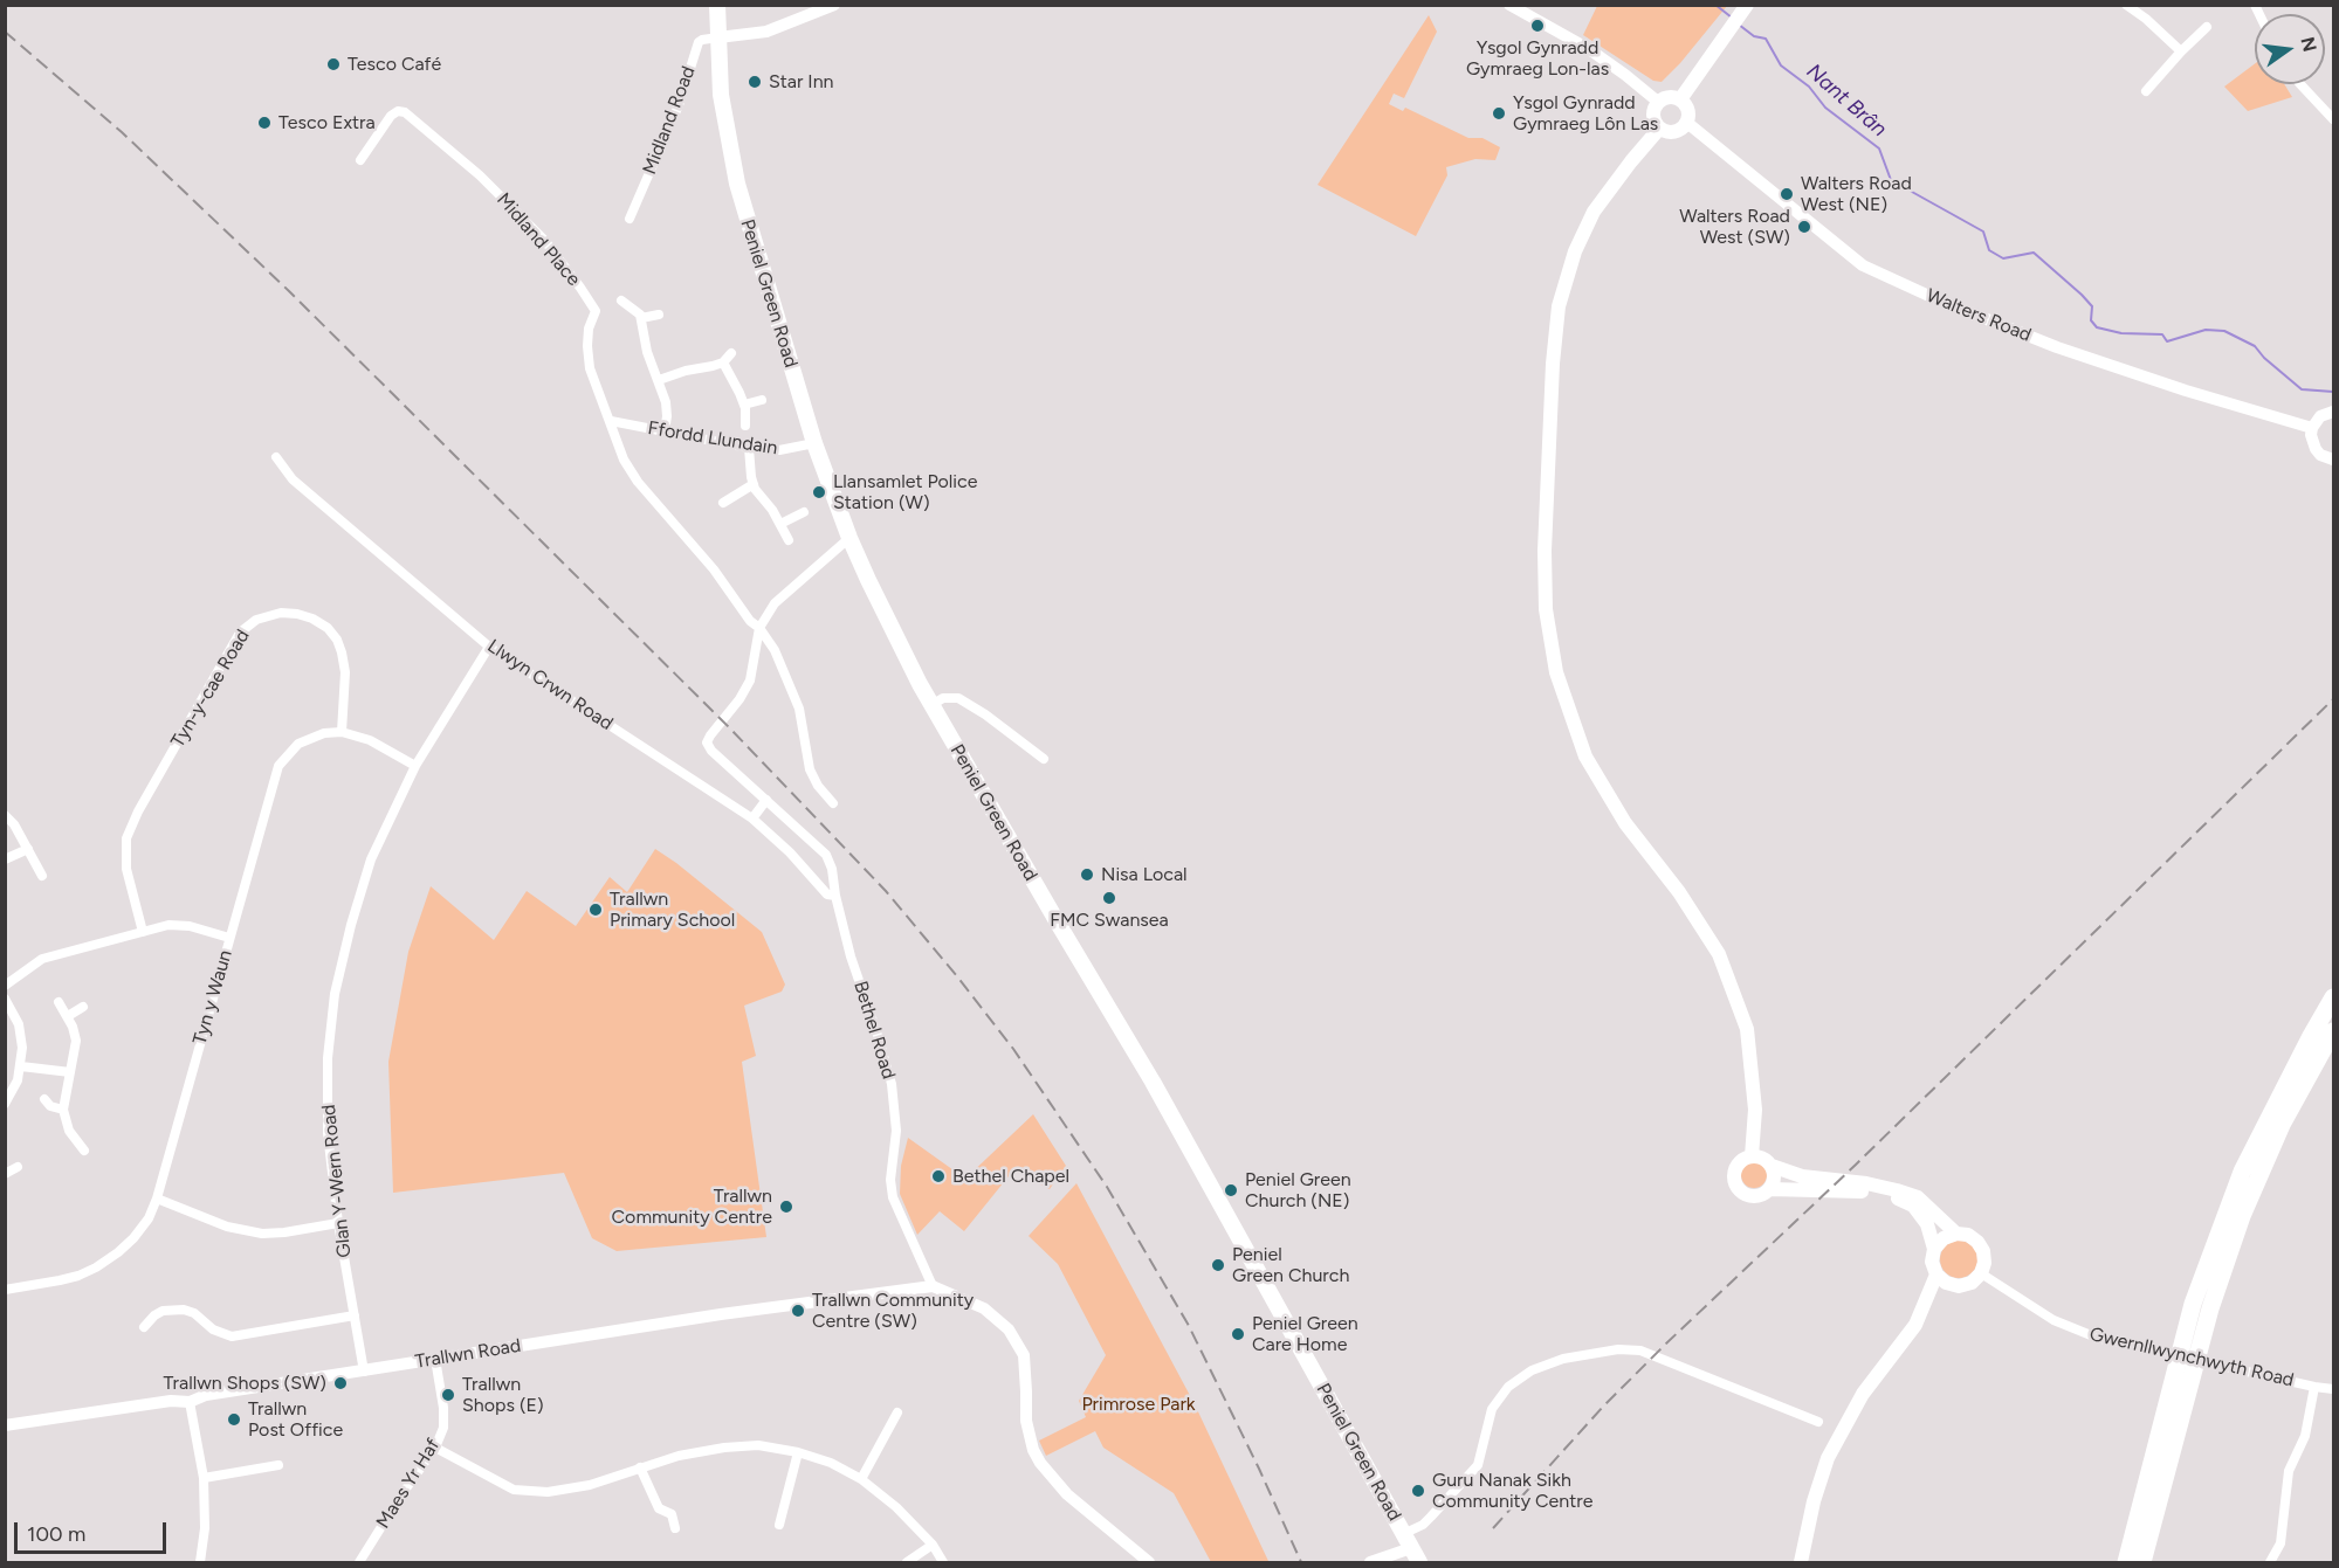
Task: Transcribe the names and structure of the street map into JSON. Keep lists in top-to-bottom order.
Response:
{
  "streets": {
    "main road": ["Peniel Green Road"],
    "street": [
      "Midland Road",
      "Midland Place",
      "Walters Road",
      "Ffordd Llundain",
      "Llwyn Crwn Road",
      "Tyn-y-cae Road",
      "Tyn y Waun",
      "Bethel Road",
      "Glan Y-Wern Road",
      "Trallwn Road",
      "Gwernllwynchwyth Road",
      "Maes Yr Haf"
    ]
  },
  "crossings": [
    ["Midland Road", "Peniel Green Road"],
    ["Midland Place", "Ffordd Llundain"],
    ["Midland Place", "Bethel Road"],
    ["Peniel Green Road", "Ffordd Llundain"],
    ["Llwyn Crwn Road", "Bethel Road"],
    ["Llwyn Crwn Road", "Glan Y-Wern Road"],
    ["Tyn-y-cae Road", "Tyn y Waun"],
    ["Bethel Road", "Trallwn Road"],
    ["Glan Y-Wern Road", "Trallwn Road"],
    ["Trallwn Road", "Maes Yr Haf"]
  ],
  "water": ["Nant Brân"],
  "parks": ["Primrose Park"],
  "places": [
    "Ysgol Gynradd Gymraeg Lon-las",
    "Tesco Café",
    "Star Inn",
    "Ysgol Gynradd Gymraeg Lôn Las",
    "Tesco Extra",
    "Walters Road West (NE)",
    "Walters Road West (SW)",
    "Llansamlet Police Station (W)",
    "Nisa Local",
    "FMC Swansea",
    "Trallwn Primary School",
    "Bethel Chapel",
    "Peniel Green Church (NE)",
    "Trallwn Community Centre",
    "Peniel Green Church",
    "Trallwn Community Centre (SW)",
    "Peniel Green Care Home",
    "Trallwn Shops (SW)",
    "Trallwn Shops (E)",
    "Trallwn Post Office",
    "Guru Nanak Sikh Community Centre"
  ],
  "scale_bar": "100 m",
  "north": "right"
}
